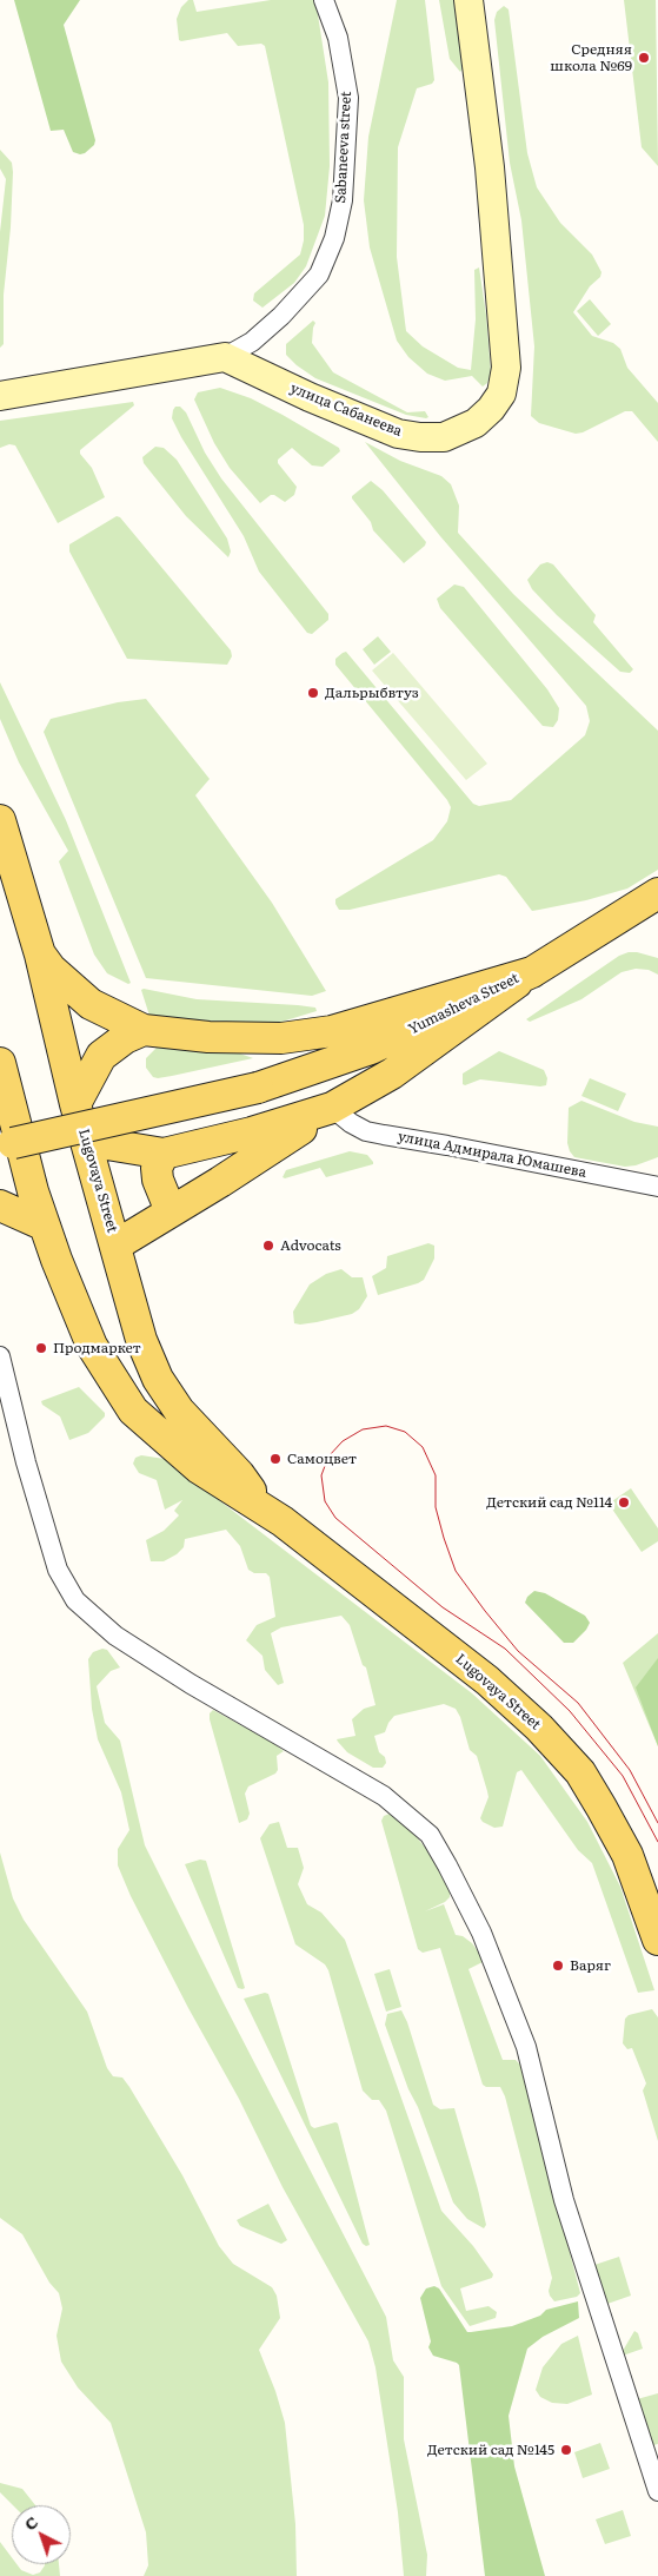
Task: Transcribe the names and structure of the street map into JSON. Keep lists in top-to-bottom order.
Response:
{
  "streets": {
    "main road": ["Yumasheva Street", "Lugovaya Street"],
    "street": ["Sabaneeva street", "улица Сабанеева", "улица Адмирала Юмашева"]
  },
  "crossings": [
    ["Sabaneeva street", "улица Сабанеева"]
  ],
  "places": [
    "Средняя школа №69",
    "Дальрыбвтуз",
    "Advocats",
    "Продмаркет",
    "Самоцвет",
    "Детский сад №114",
    "Варяг",
    "Детский сад №145"
  ],
  "north": "top left"
}
